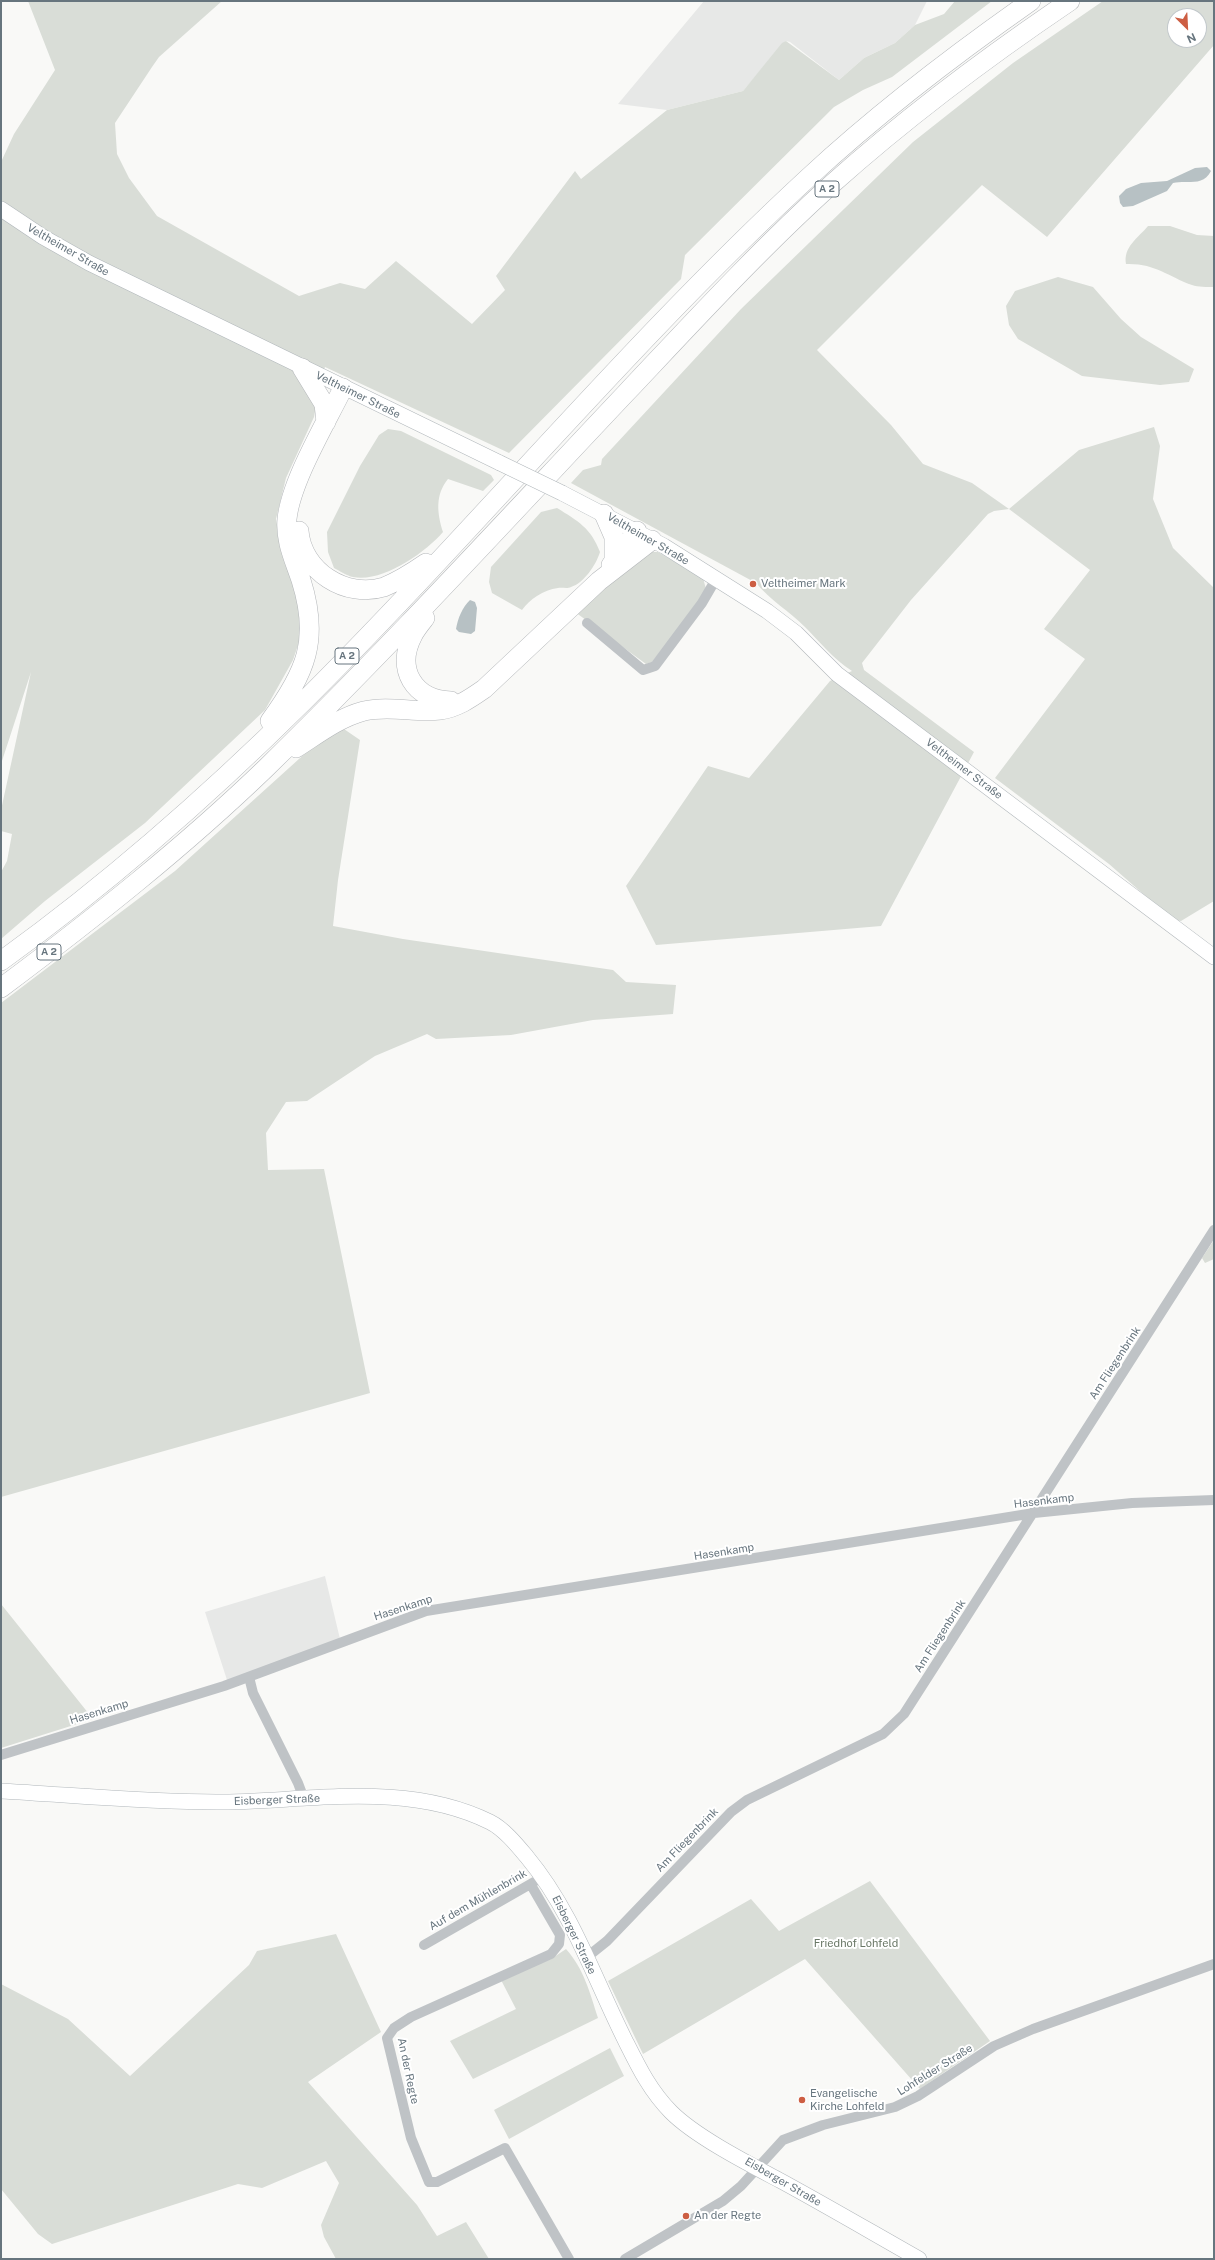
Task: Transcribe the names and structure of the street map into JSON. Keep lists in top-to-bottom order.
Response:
{
  "streets": {
    "highway": ["A 2"],
    "main road": ["Veltheimer Straße", "Eisberger Straße"],
    "street": [
      "Am Fliegenbrink",
      "Hasenkamp",
      "Auf dem Mühlenbrink",
      "Lohfelder Straße",
      "An der Regte"
    ]
  },
  "crossings": [
    ["Am Fliegenbrink", "Hasenkamp"],
    ["Am Fliegenbrink", "Eisberger Straße"],
    ["Eisberger Straße", "Auf dem Mühlenbrink"],
    ["Eisberger Straße", "Lohfelder Straße"],
    ["Auf dem Mühlenbrink", "An der Regte"]
  ],
  "parks": ["Friedhof Lohfeld"],
  "places": ["Veltheimer Mark", "Evangelische Kirche Lohfeld", "An der Regte"],
  "north": "bottom right"
}
